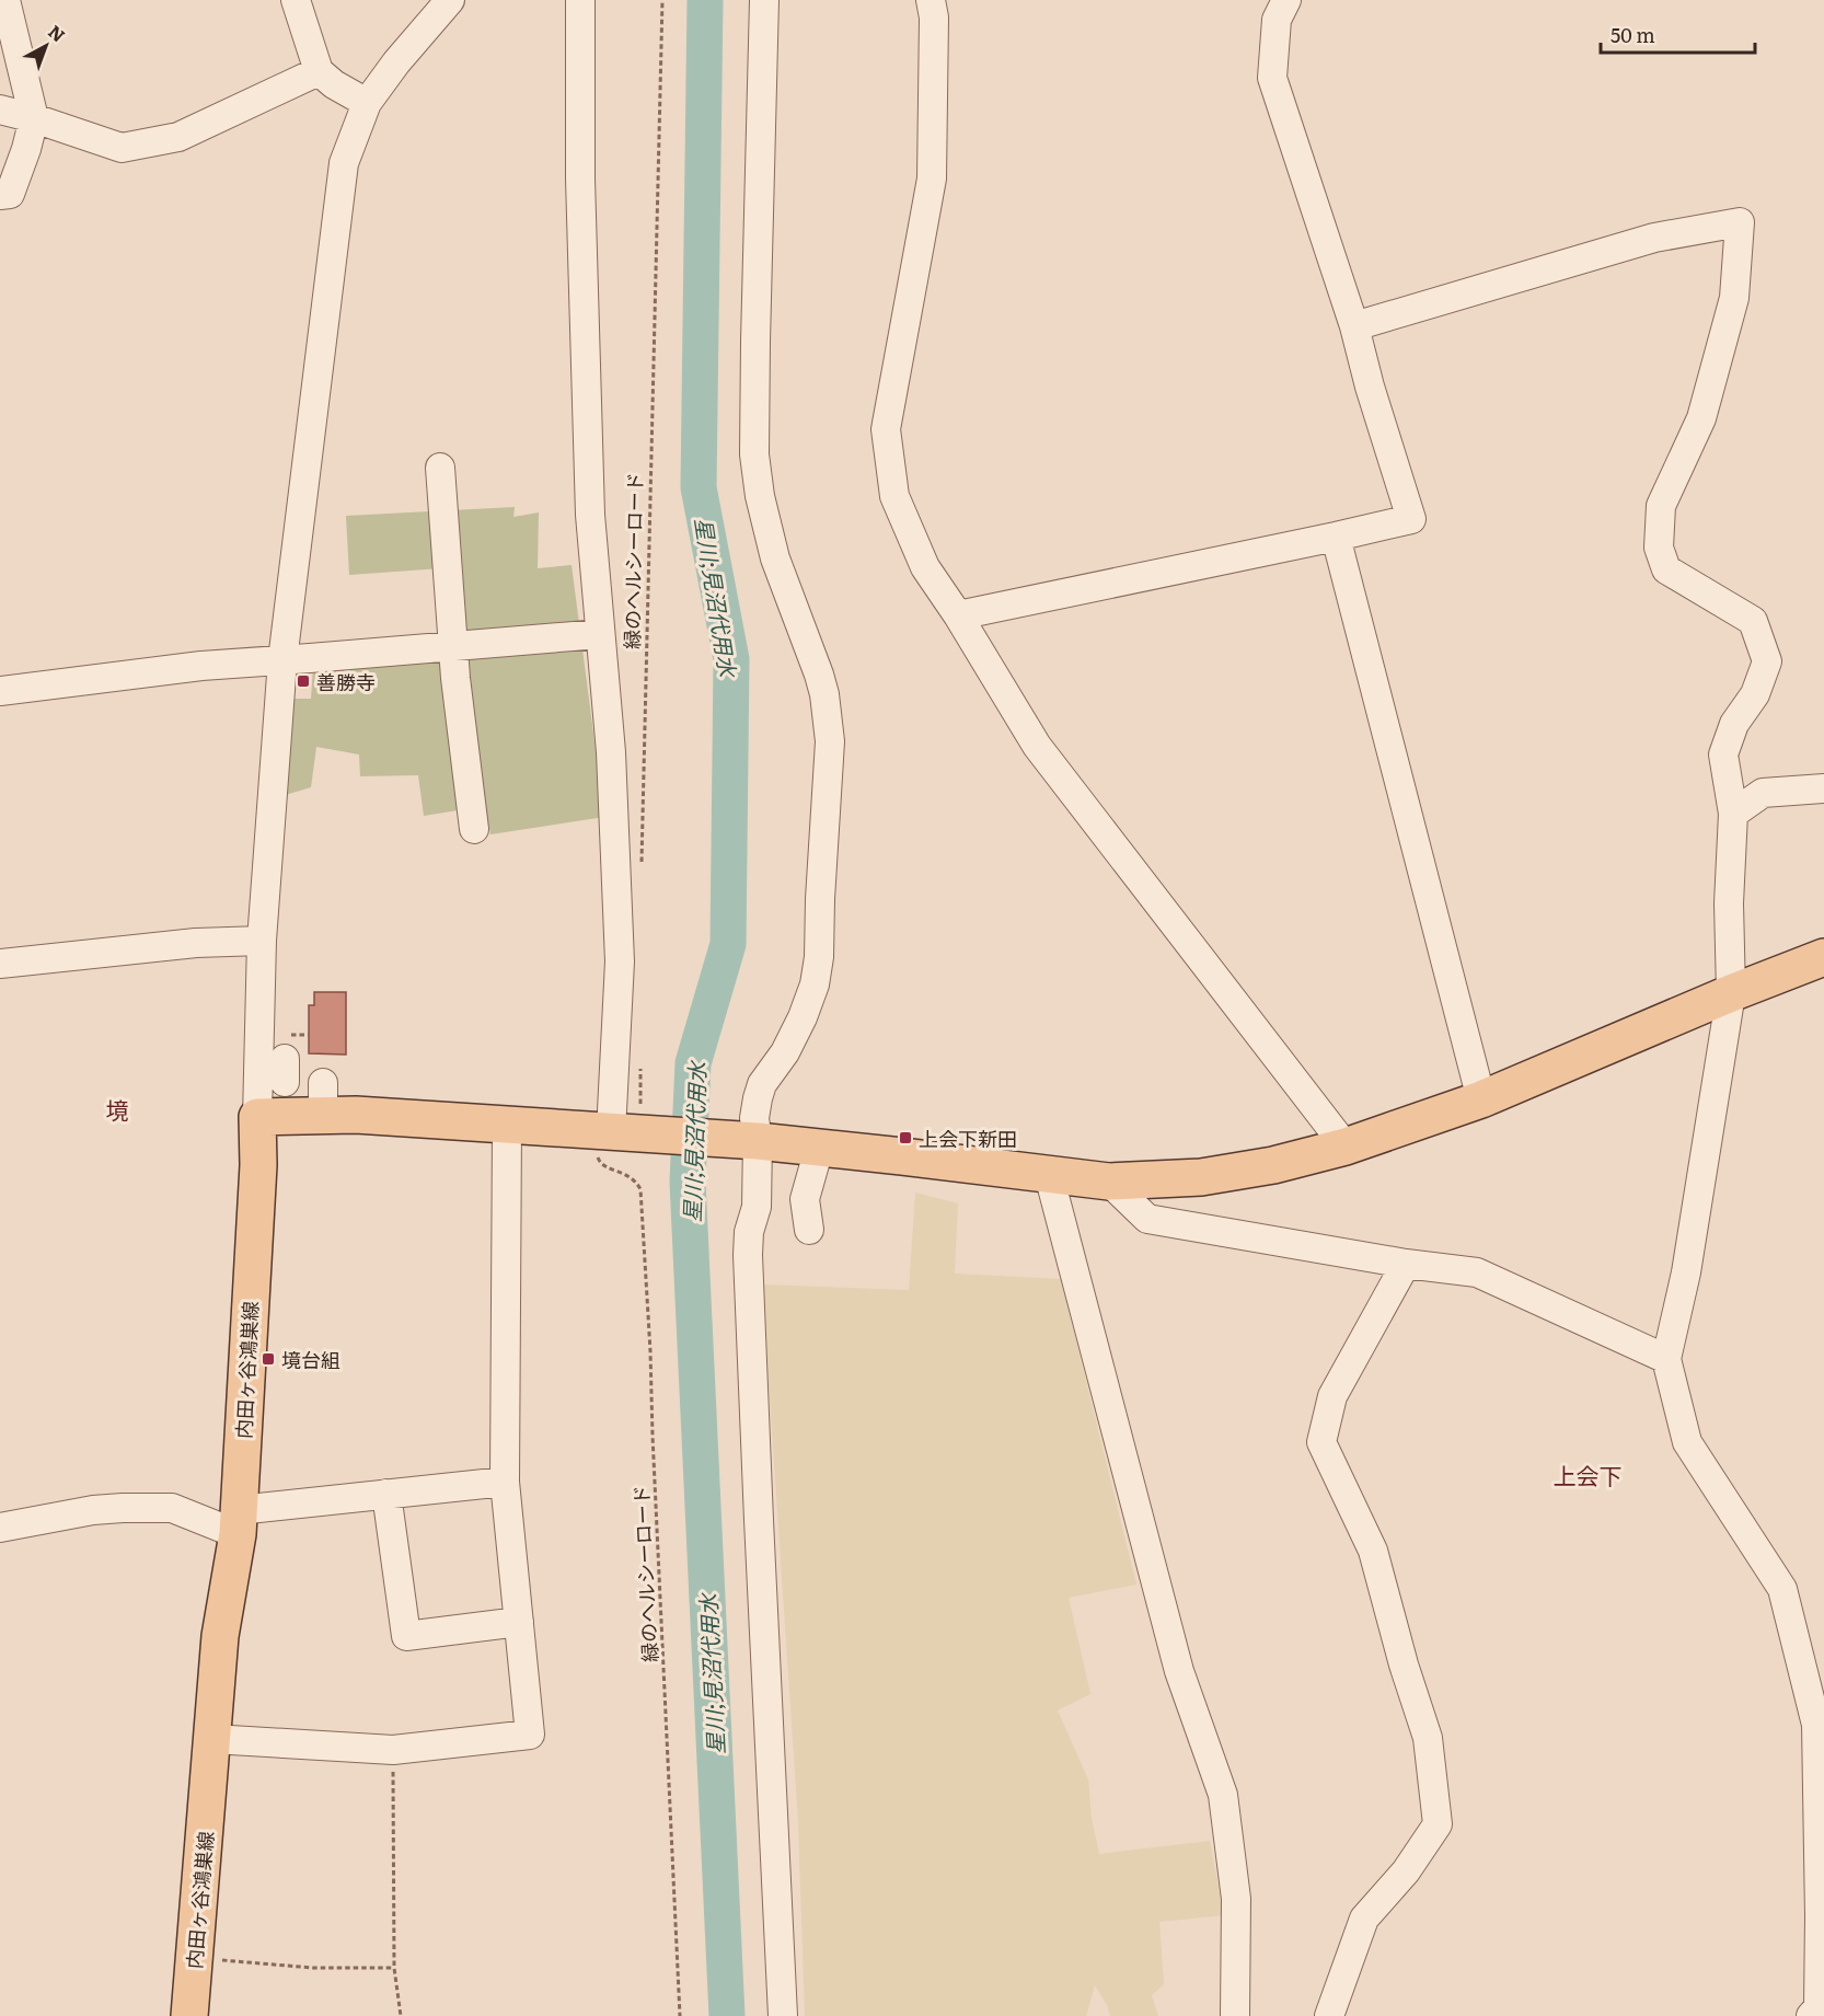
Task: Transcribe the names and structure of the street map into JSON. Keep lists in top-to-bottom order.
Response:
{
  "streets": {
    "main road": ["内田ヶ谷鴻巣線"],
    "path": ["緑のヘルシーロード"]
  },
  "districts": ["境", "上会下"],
  "water": ["星川;見沼代用水"],
  "places": {
    "transit": ["善勝寺", "上会下新田", "境台組"]
  },
  "scale_bar": "50 m",
  "north": "top right"
}
